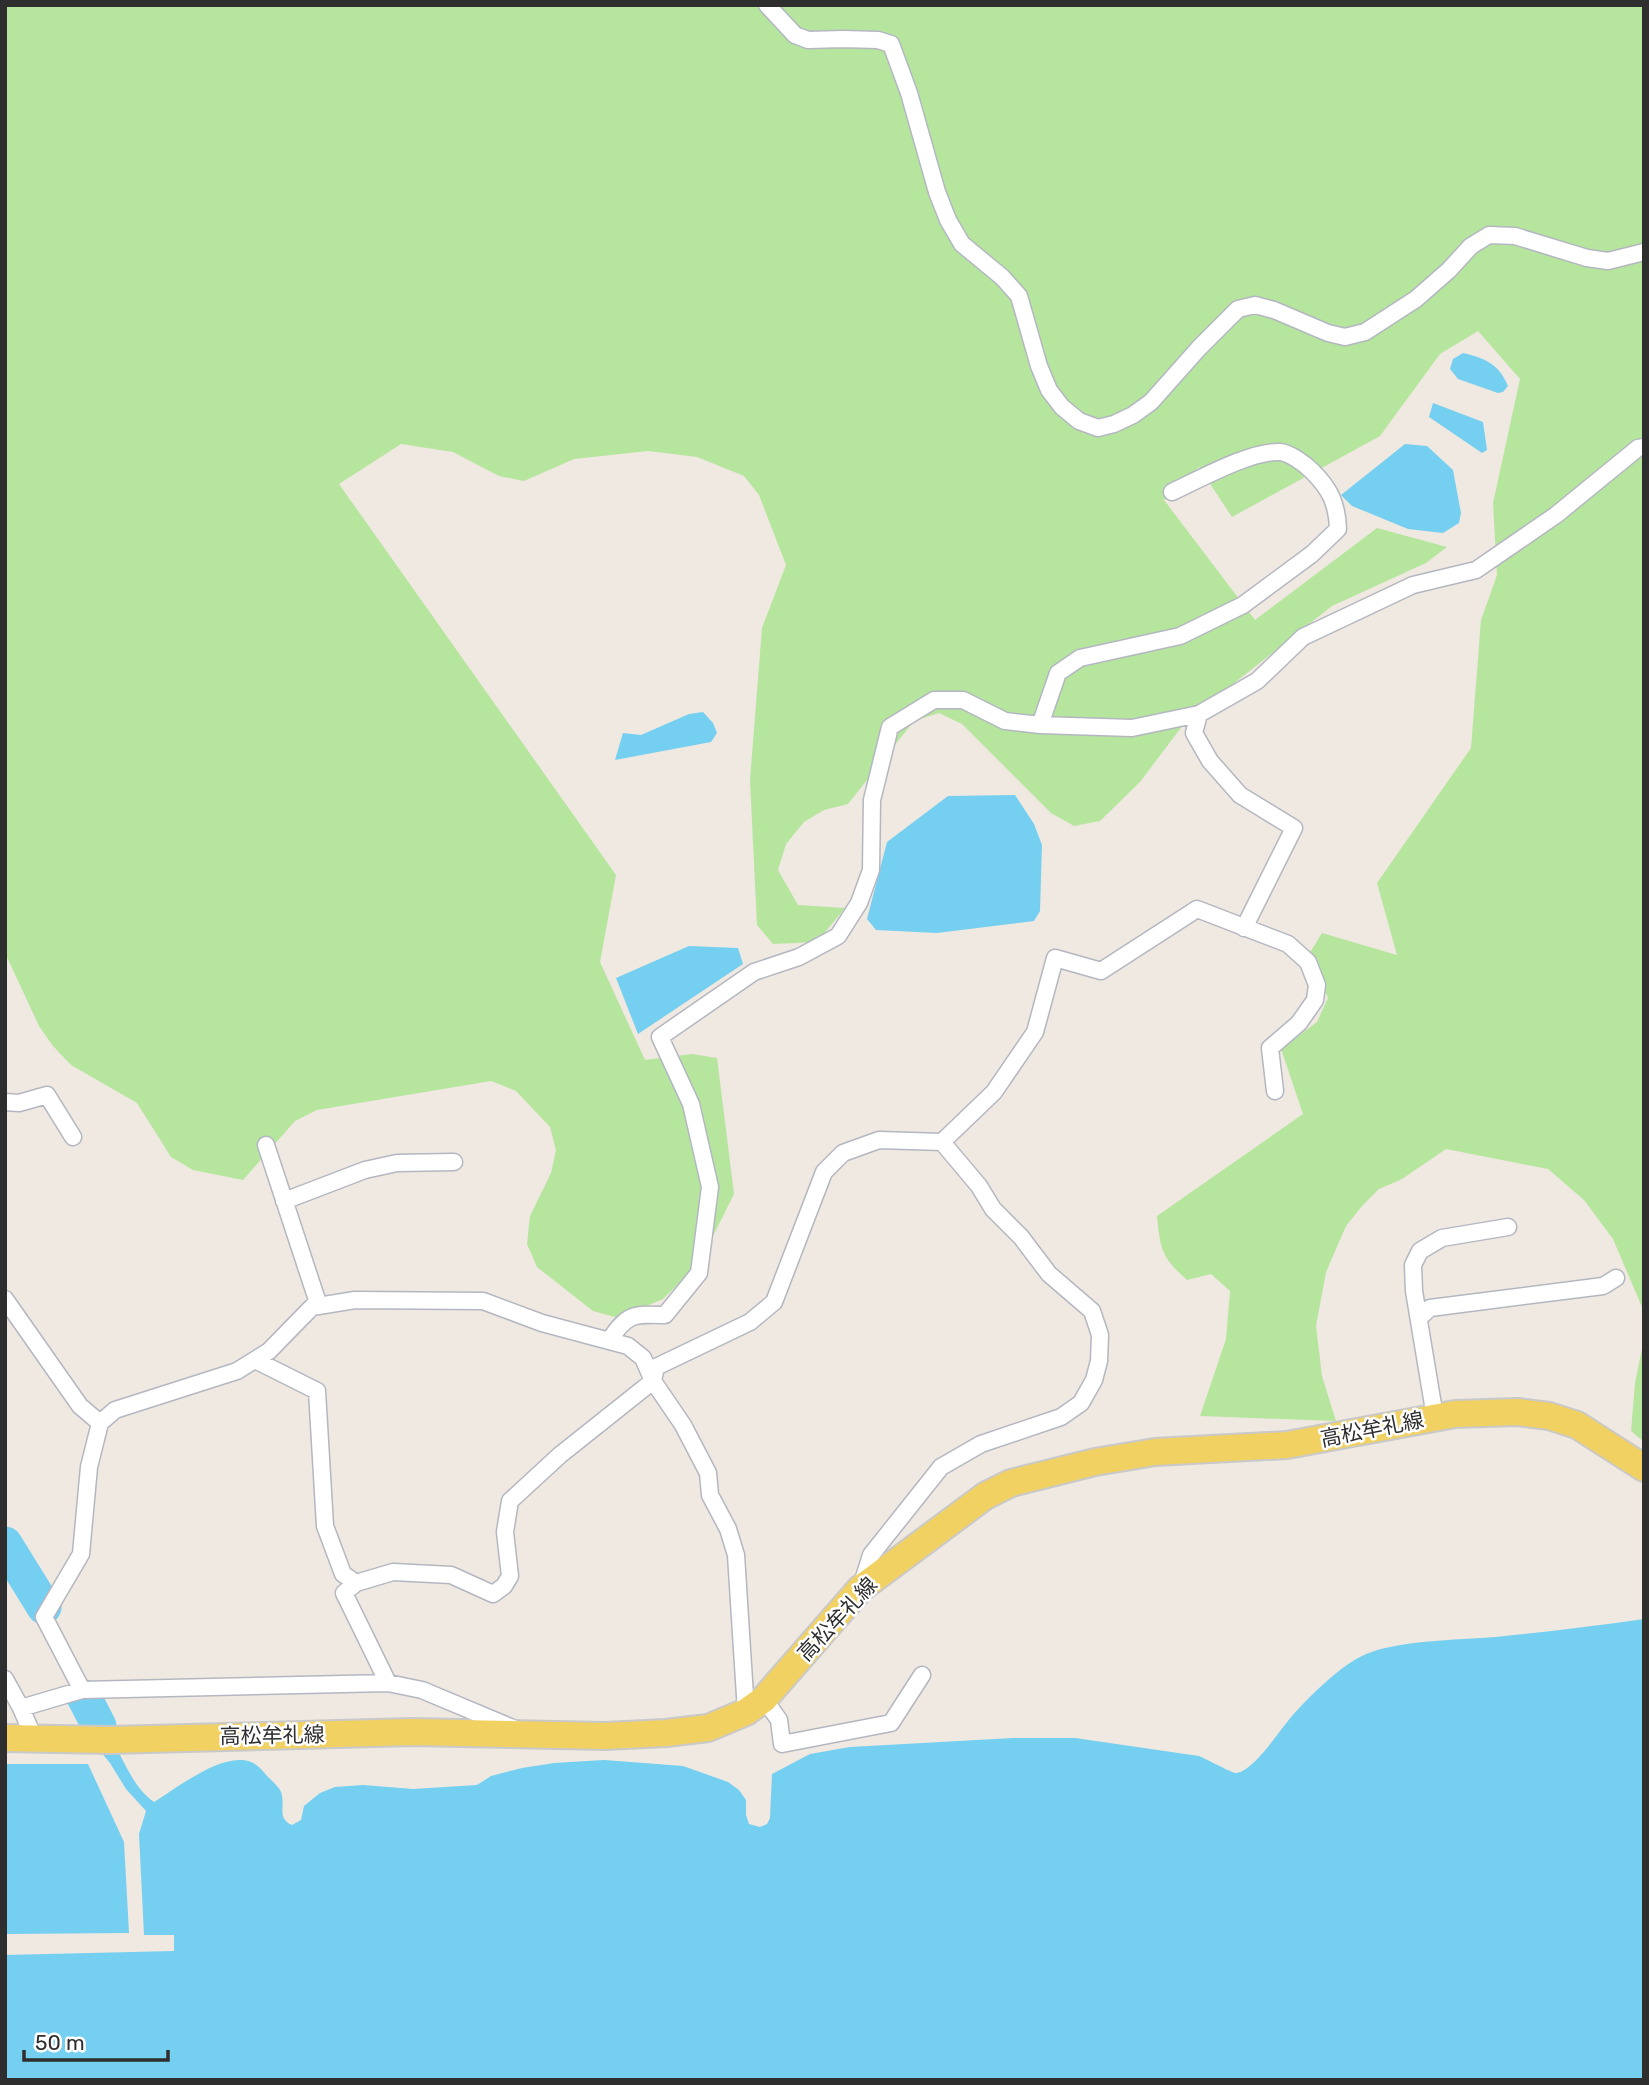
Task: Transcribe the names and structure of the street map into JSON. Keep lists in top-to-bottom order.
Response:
{
  "streets": {
    "main road": ["高松牟礼線"]
  },
  "scale_bar": "50 m"
}
